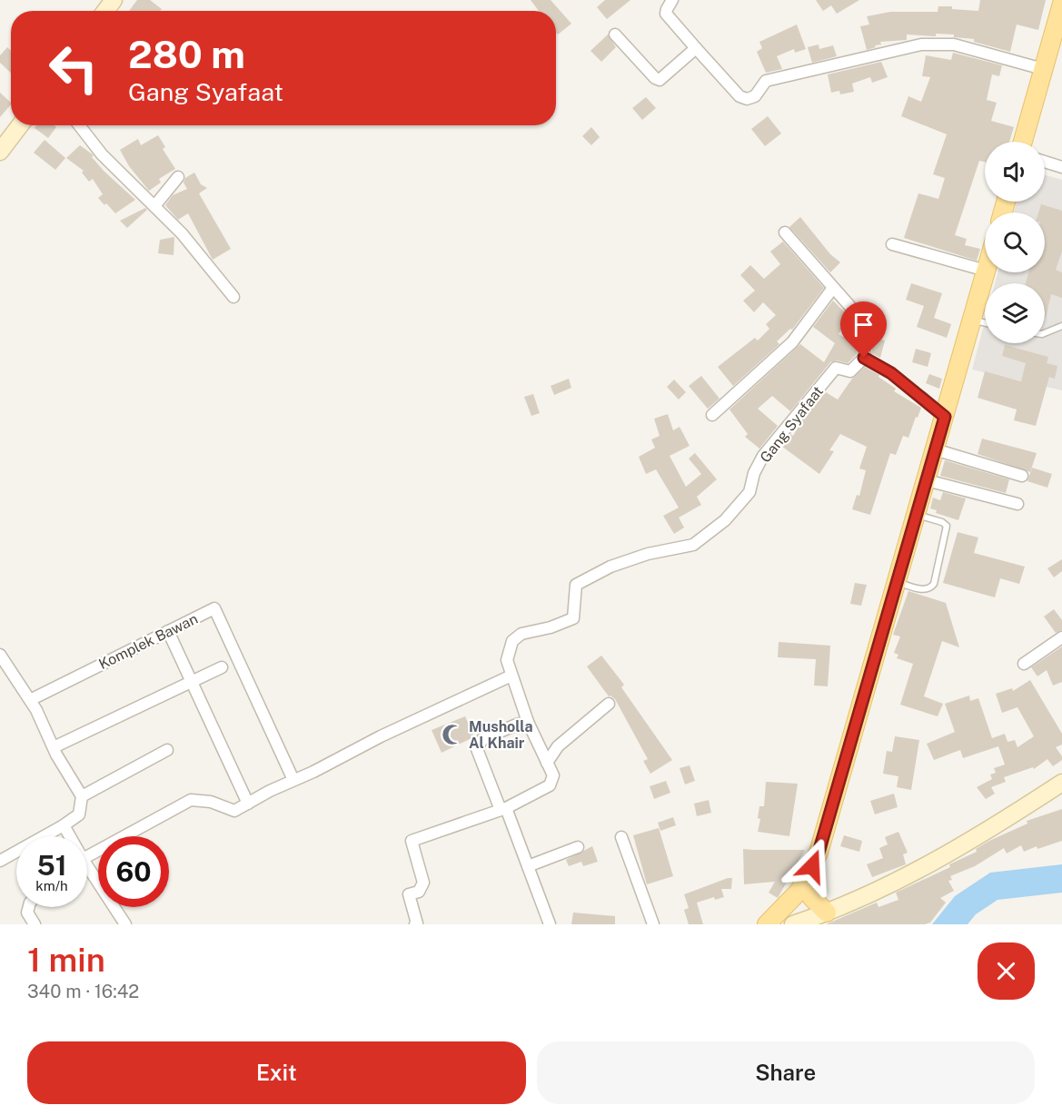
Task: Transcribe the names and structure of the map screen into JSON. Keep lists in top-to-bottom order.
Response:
{
  "streets": {
    "street": ["Gang Syafaat", "Komplek Bawan"]
  },
  "places": {
    "mosque": ["Musholla Al Khair"]
  },
  "page": {
    "turn": ["280 m", "Gang Syafaat"],
    "speed": "51 km/h",
    "limit": "60",
    "heading": ["1 min", "340 m · 16:42"],
    "buttons": ["Exit", "Share"]
  }
}
